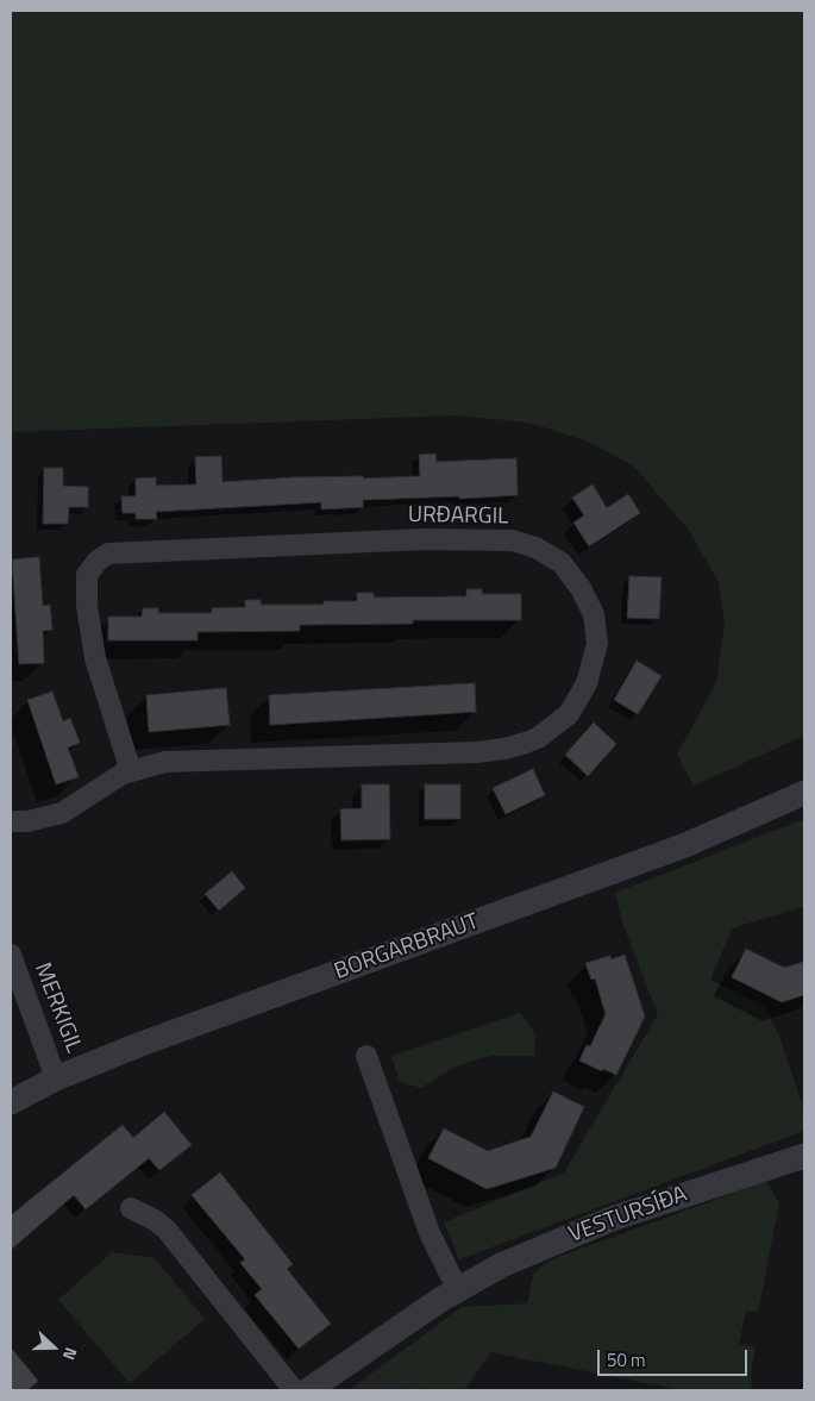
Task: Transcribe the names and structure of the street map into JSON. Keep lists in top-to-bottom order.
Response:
{
  "streets": {
    "street": [
      "URÐARGIL",
      "BORGARBRAUT",
      "MERKIGIL",
      "VESTURSÍÐA"
    ]
  },
  "crossings": [
    ["BORGARBRAUT", "MERKIGIL"]
  ],
  "scale_bar": "50 m",
  "north": "right"
}
